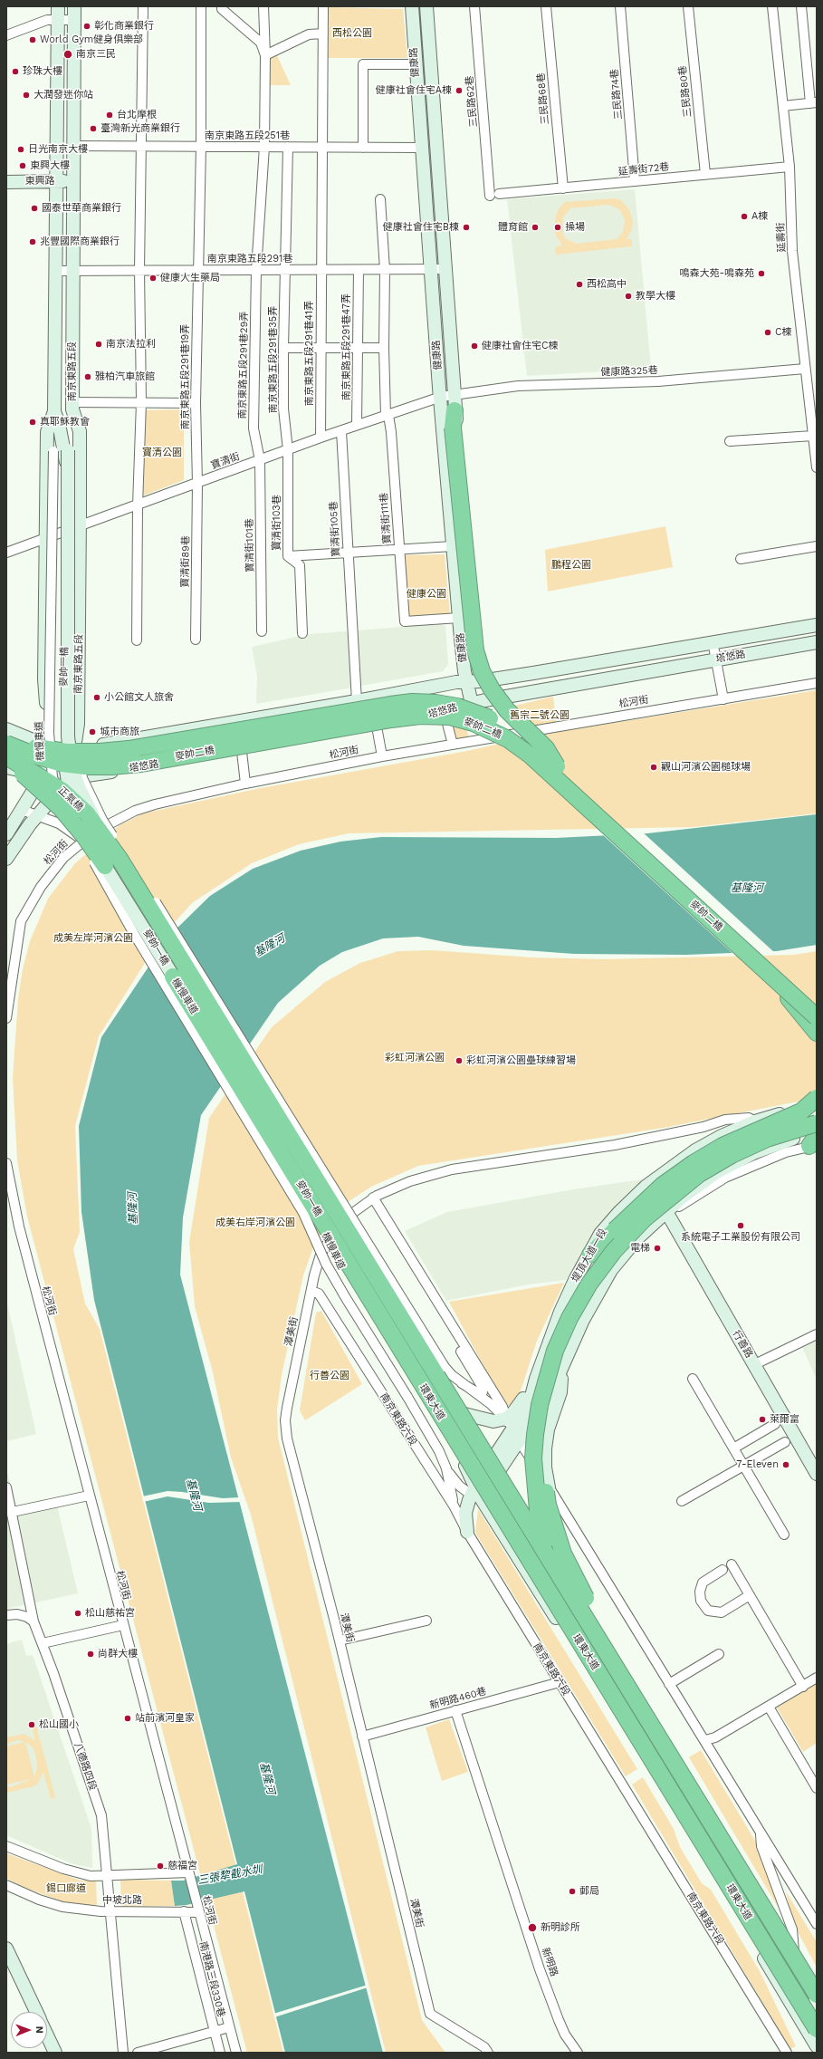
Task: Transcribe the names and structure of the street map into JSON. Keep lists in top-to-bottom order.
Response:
{
  "streets": {
    "highway": [
      "麥帥一橋",
      "麥帥二橋",
      "正氣橋",
      "環東大道"
    ],
    "main road": [
      "健康路",
      "東興路",
      "南京東路五段",
      "塔悠路",
      "堤頂大道一段",
      "行善路"
    ],
    "street": [
      "三民路80巷",
      "三民路74巷",
      "三民路68巷",
      "三民路62巷",
      "南京東路五段251巷",
      "延壽街72巷",
      "延壽街",
      "南京東路五段291巷",
      "南京東路五段291巷47弄",
      "南京東路五段291巷41弄",
      "南京東路五段291巷35弄",
      "南京東路五段291巷29弄",
      "健康路325巷",
      "南京東路五段291巷19弄",
      "寶清街",
      "寶清街111巷",
      "寶清街103巷",
      "寶清街105巷",
      "寶清街101巷",
      "寶清街89巷",
      "松河街",
      "機慢車道",
      "潭美街",
      "南京東路六段",
      "新明路460巷",
      "八德路四段",
      "中坡北路",
      "新明路",
      "南港路三段330巷"
    ]
  },
  "crossings": [
    ["健康路", "南京東路五段251巷"],
    ["健康路", "南京東路五段291巷"],
    ["健康路", "健康路325巷"],
    ["健康路", "寶清街"],
    ["健康路", "寶清街111巷"],
    ["健康路", "塔悠路"],
    ["三民路80巷", "延壽街72巷"],
    ["三民路74巷", "延壽街72巷"],
    ["三民路68巷", "延壽街72巷"],
    ["南京東路五段251巷", "南京東路五段291巷41弄"],
    ["南京東路五段251巷", "南京東路五段291巷35弄"],
    ["南京東路五段251巷", "南京東路五段291巷29弄"],
    ["南京東路五段251巷", "南京東路五段"],
    ["南京東路五段251巷", "南京東路五段291巷19弄"],
    ["延壽街72巷", "延壽街"],
    ["東興路", "南京東路五段"],
    ["延壽街", "健康路325巷"],
    ["南京東路五段291巷", "南京東路五段291巷47弄"],
    ["南京東路五段291巷", "南京東路五段291巷41弄"],
    ["南京東路五段291巷", "南京東路五段291巷35弄"],
    ["南京東路五段291巷", "南京東路五段291巷29弄"],
    ["南京東路五段291巷", "南京東路五段"],
    ["南京東路五段291巷", "南京東路五段291巷19弄"],
    ["南京東路五段291巷", "寶清街111巷"],
    ["南京東路五段291巷47弄", "寶清街"],
    ["南京東路五段291巷41弄", "寶清街"],
    ["南京東路五段291巷35弄", "寶清街"],
    ["南京東路五段291巷35弄", "寶清街103巷"],
    ["南京東路五段291巷29弄", "寶清街"],
    ["南京東路五段291巷29弄", "寶清街101巷"],
    ["南京東路五段", "寶清街"],
    ["南京東路五段", "塔悠路"],
    ["南京東路五段", "麥帥一橋"],
    ["健康路325巷", "寶清街"],
    ["南京東路五段291巷19弄", "寶清街"],
    ["南京東路五段291巷19弄", "寶清街89巷"],
    ["寶清街", "寶清街111巷"],
    ["寶清街", "寶清街103巷"],
    ["寶清街", "寶清街105巷"],
    ["寶清街", "寶清街101巷"],
    ["寶清街", "寶清街89巷"],
    ["寶清街105巷", "塔悠路"],
    ["塔悠路", "麥帥二橋"],
    ["麥帥一橋", "機慢車道"],
    ["麥帥一橋", "正氣橋"],
    ["麥帥一橋", "堤頂大道一段"],
    ["麥帥一橋", "環東大道"],
    ["松河街", "中坡北路"],
    ["機慢車道", "堤頂大道一段"],
    ["機慢車道", "南京東路六段"],
    ["堤頂大道一段", "潭美街"],
    ["堤頂大道一段", "行善路"],
    ["潭美街", "南京東路六段"],
    ["潭美街", "新明路460巷"],
    ["南京東路六段", "新明路460巷"],
    ["新明路460巷", "新明路"],
    ["八德路四段", "中坡北路"],
    ["中坡北路", "南港路三段330巷"]
  ],
  "water": ["基隆河", "三張犂截水圳"],
  "parks": [
    "西松公園",
    "寶清公園",
    "鵬程公園",
    "健康公園",
    "舊宗二號公園",
    "成美左岸河濱公園",
    "彩虹河濱公園",
    "成美右岸河濱公園",
    "行善公園",
    "錫口廊道"
  ],
  "places": [
    "彰化商業銀行",
    "World Gym健身俱樂部",
    "南京三民",
    "珍珠大樓",
    "健康社會住宅A棟",
    "大潤發迷你站",
    "台北摩根",
    "臺灣新光商業銀行",
    "日光南京大樓",
    "東興大樓",
    "國泰世華商業銀行",
    "A棟",
    "健康社會住宅B棟",
    "體育館",
    "操場",
    "兆豐國際商業銀行",
    "鳴森大苑-鳴森苑",
    "健康人生藥局",
    "西松高中",
    "教學大樓",
    "C棟",
    "南京法拉利",
    "健康社會住宅C棟",
    "雅柏汽車旅館",
    "真耶穌教會",
    "小公館文人旅舍",
    "城市商旅",
    "觀山河濱公園槌球場",
    "彩虹河濱公園壘球練習場",
    "系統電子工業股份有限公司",
    "電梯",
    "萊爾富",
    "7-Eleven",
    "松山慈祐宮",
    "尚群大樓",
    "站前濱河皇家",
    "松山國小",
    "慈福宮",
    "郵局",
    "新明診所"
  ],
  "north": "right"
}
